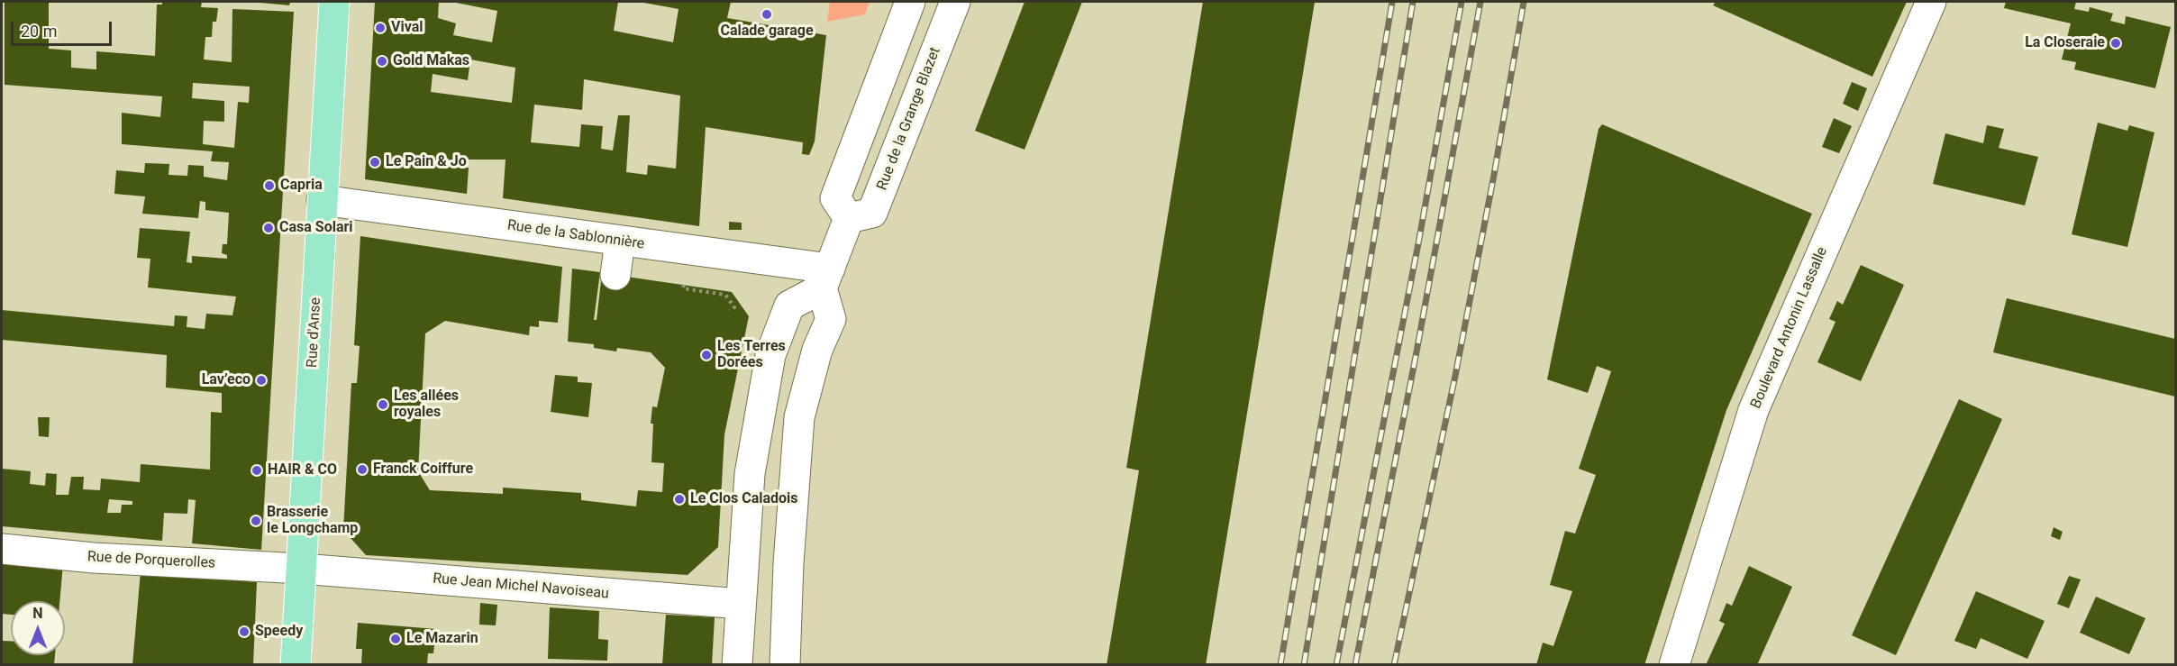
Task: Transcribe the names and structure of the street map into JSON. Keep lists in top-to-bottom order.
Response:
{
  "streets": {
    "main road": ["Rue d'Anse"],
    "street": [
      "Rue de la Grange Blazet",
      "Rue de la Sablonnière",
      "Boulevard Antonin Lassalle",
      "Rue de Porquerolles",
      "Rue Jean Michel Navoiseau"
    ]
  },
  "crossings": [
    ["Rue de la Sablonnière", "Rue d'Anse"],
    ["Rue d'Anse", "Rue de Porquerolles"],
    ["Rue d'Anse", "Rue Jean Michel Navoiseau"],
    ["Rue de Porquerolles", "Rue Jean Michel Navoiseau"]
  ],
  "places": [
    "Calade garage",
    "Vival",
    "La Closeraie",
    "Gold Makas",
    "Le Pain & Jo",
    "Capria",
    "Casa Solari",
    "Les Terres Dorées",
    "Lav’eco",
    "Les allées royales",
    "Franck Coiffure",
    "HAIR & CO",
    "Le Clos Caladois",
    "Brasserie le Longchamp",
    "Speedy",
    "Le Mazarin"
  ],
  "scale_bar": "20 m",
  "north": "top"
}
